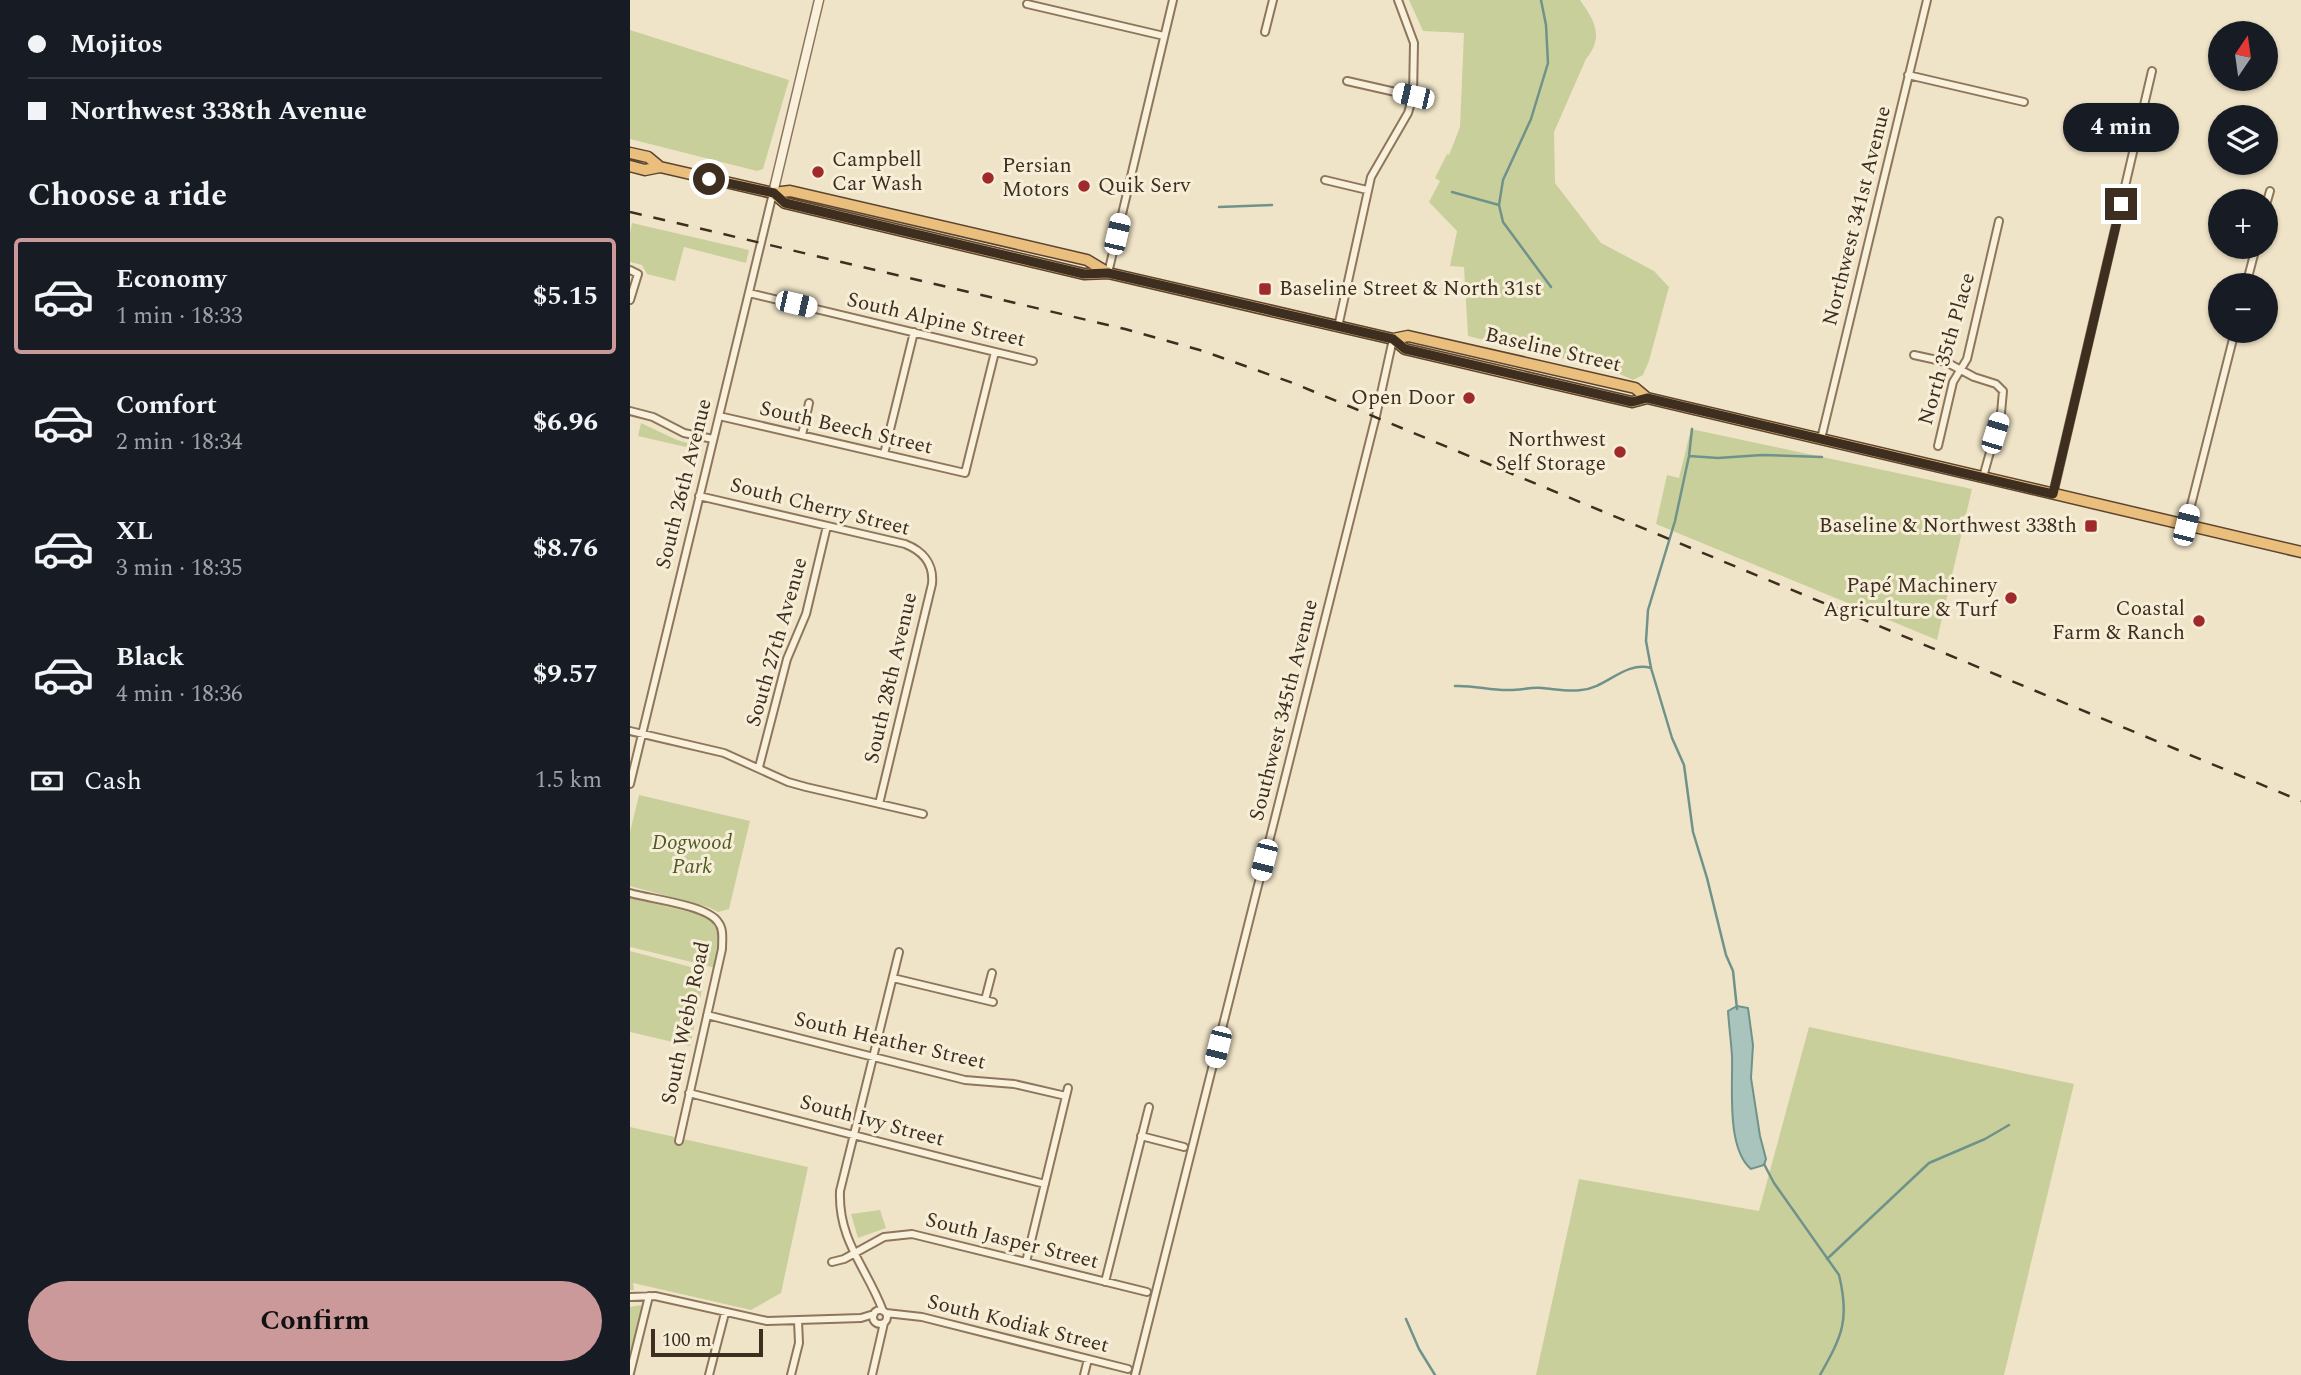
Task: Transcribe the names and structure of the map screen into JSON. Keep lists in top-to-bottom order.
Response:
{
  "streets": {
    "highway": ["Baseline Street"],
    "street": [
      "Northwest 341st Avenue",
      "South Alpine Street",
      "North 35th Place",
      "South Beech Street",
      "South 26th Avenue",
      "South Cherry Street",
      "South 27th Avenue",
      "South 28th Avenue",
      "Southwest 345th Avenue",
      "South Webb Road",
      "South Heather Street",
      "South Ivy Street",
      "South Jasper Street",
      "South Kodiak Street"
    ]
  },
  "crossings": [
    ["Northwest 341st Avenue", "Baseline Street"],
    ["South Alpine Street", "South Beech Street"],
    ["South Alpine Street", "South 26th Avenue"],
    ["Baseline Street", "South 26th Avenue"],
    ["Baseline Street", "Southwest 345th Avenue"],
    ["South Beech Street", "South 26th Avenue"],
    ["South 26th Avenue", "South Cherry Street"],
    ["South Cherry Street", "South 27th Avenue"],
    ["South Cherry Street", "South 28th Avenue"],
    ["South Webb Road", "South Heather Street"],
    ["South Webb Road", "South Ivy Street"]
  ],
  "parks": ["Dogwood Park"],
  "places": {
    "other": [
      "Campbell Car Wash",
      "Persian Motors",
      "Quik Serv",
      "Open Door",
      "Northwest Self Storage",
      "Papé Machinery Agriculture & Turf",
      "Coastal Farm & Ranch"
    ],
    "transit": ["Baseline Street & North 31st", "Baseline & Northwest 338th"]
  },
  "scale_bar": "100 m",
  "north": "top",
  "page": {
    "banner": ["Mojitos", "Northwest 338th Avenue"],
    "map_buttons": ["+", "−"],
    "bubble": "4 min",
    "heading": "Choose a ride",
    "list": [
      {
        "name": "Economy",
        "note": "1 min · 18:33",
        "value": "$5.15"
      },
      {
        "name": "Comfort",
        "note": "2 min · 18:34",
        "value": "$6.96"
      },
      {
        "name": "XL",
        "note": "3 min · 18:35",
        "value": "$8.76"
      },
      {
        "name": "Black",
        "note": "4 min · 18:36",
        "value": "$9.57"
      }
    ],
    "pay": ["Cash", "1.5 km"],
    "buttons": "Confirm",
    "scale": "100 m"
  }
}
